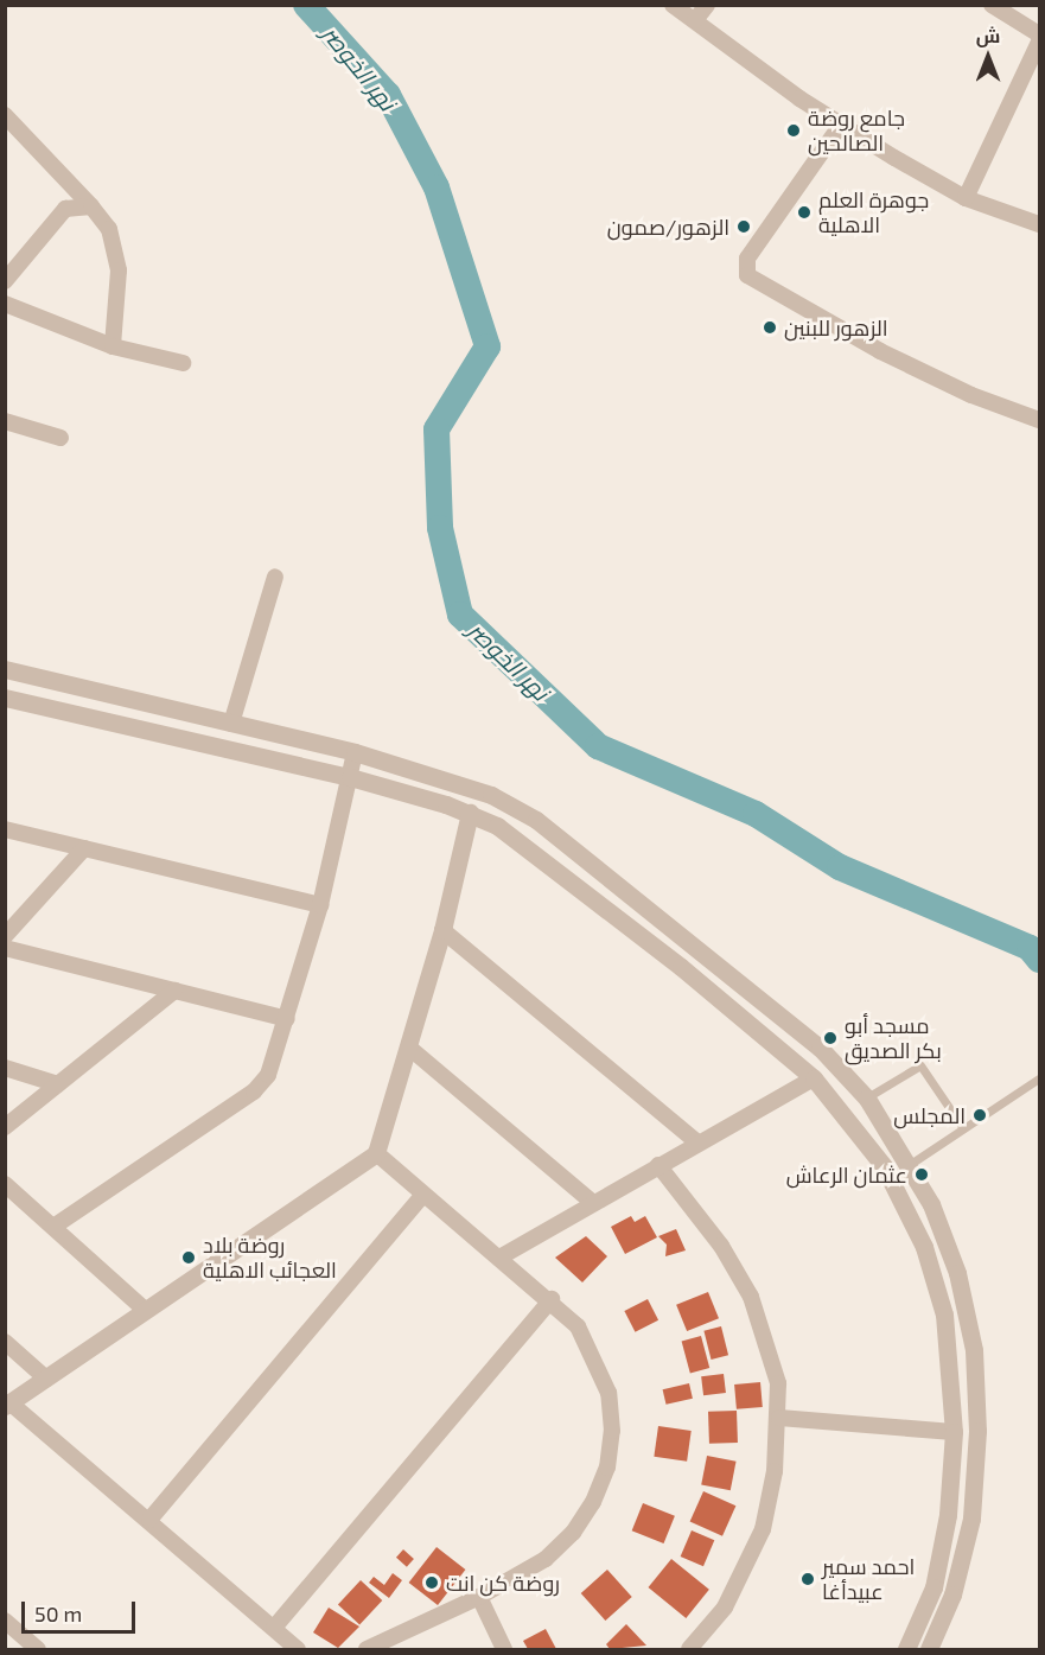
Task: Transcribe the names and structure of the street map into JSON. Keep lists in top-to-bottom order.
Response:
{
  "water": ["نهر الخوصر"],
  "places": [
    "جامع روضة الصالحين",
    "جوهرة العلم الاهلية",
    "الزهور/صمون",
    "الزهور للبنين",
    "مسجد أبو بكر الصديق",
    "المجلس",
    "عثمان الرعاش",
    "روضة بلاد العجائب الاهلية",
    "احمد سمير عبيدأغا",
    "روضة كن انت"
  ],
  "scale_bar": "50 m",
  "north": "top"
}
